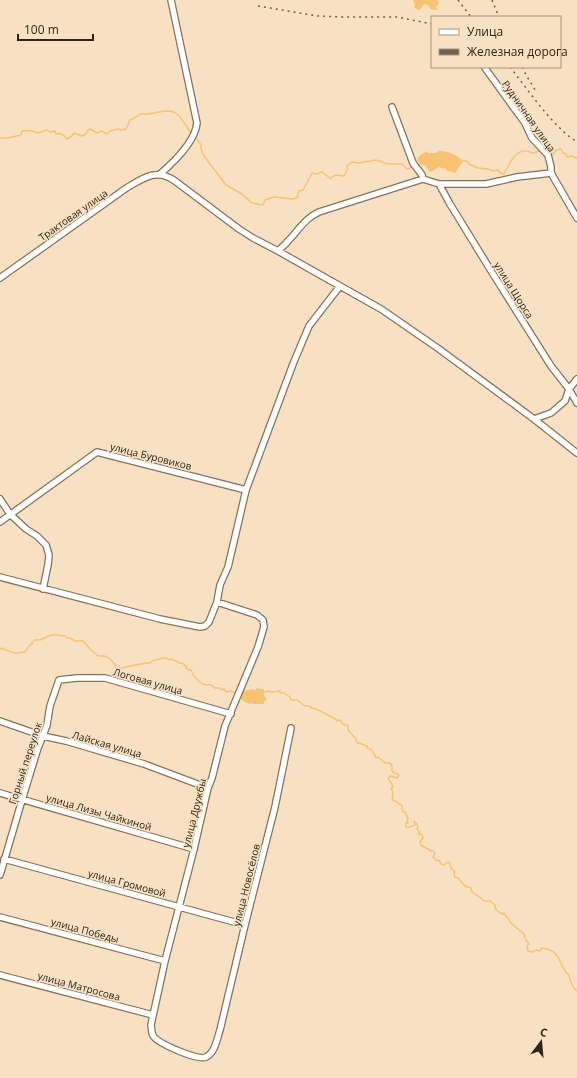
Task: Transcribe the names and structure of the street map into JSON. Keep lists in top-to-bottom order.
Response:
{
  "streets": {
    "street": [
      "Рудничная улица",
      "Трактовая улица",
      "улица Щорса",
      "улица Буровиков",
      "Логовая улица",
      "Лайская улица",
      "Горный переулок",
      "улица Лизы Чайкиной",
      "улица Дружбы",
      "улица Громовой",
      "улица Новосёлов",
      "улица Победы",
      "улица Матросова"
    ]
  },
  "crossings": [
    ["Логовая улица", "Горный переулок"],
    ["Логовая улица", "улица Дружбы"],
    ["Лайская улица", "Горный переулок"],
    ["Лайская улица", "улица Дружбы"],
    ["Горный переулок", "улица Лизы Чайкиной"],
    ["Горный переулок", "улица Громовой"],
    ["улица Лизы Чайкиной", "улица Дружбы"],
    ["улица Дружбы", "улица Громовой"],
    ["улица Дружбы", "улица Новосёлов"],
    ["улица Дружбы", "улица Победы"],
    ["улица Дружбы", "улица Матросова"],
    ["улица Громовой", "улица Новосёлов"]
  ],
  "legend": ["Улица", "Железная дорога"],
  "scale_bar": "100 m",
  "north": "top"
}
